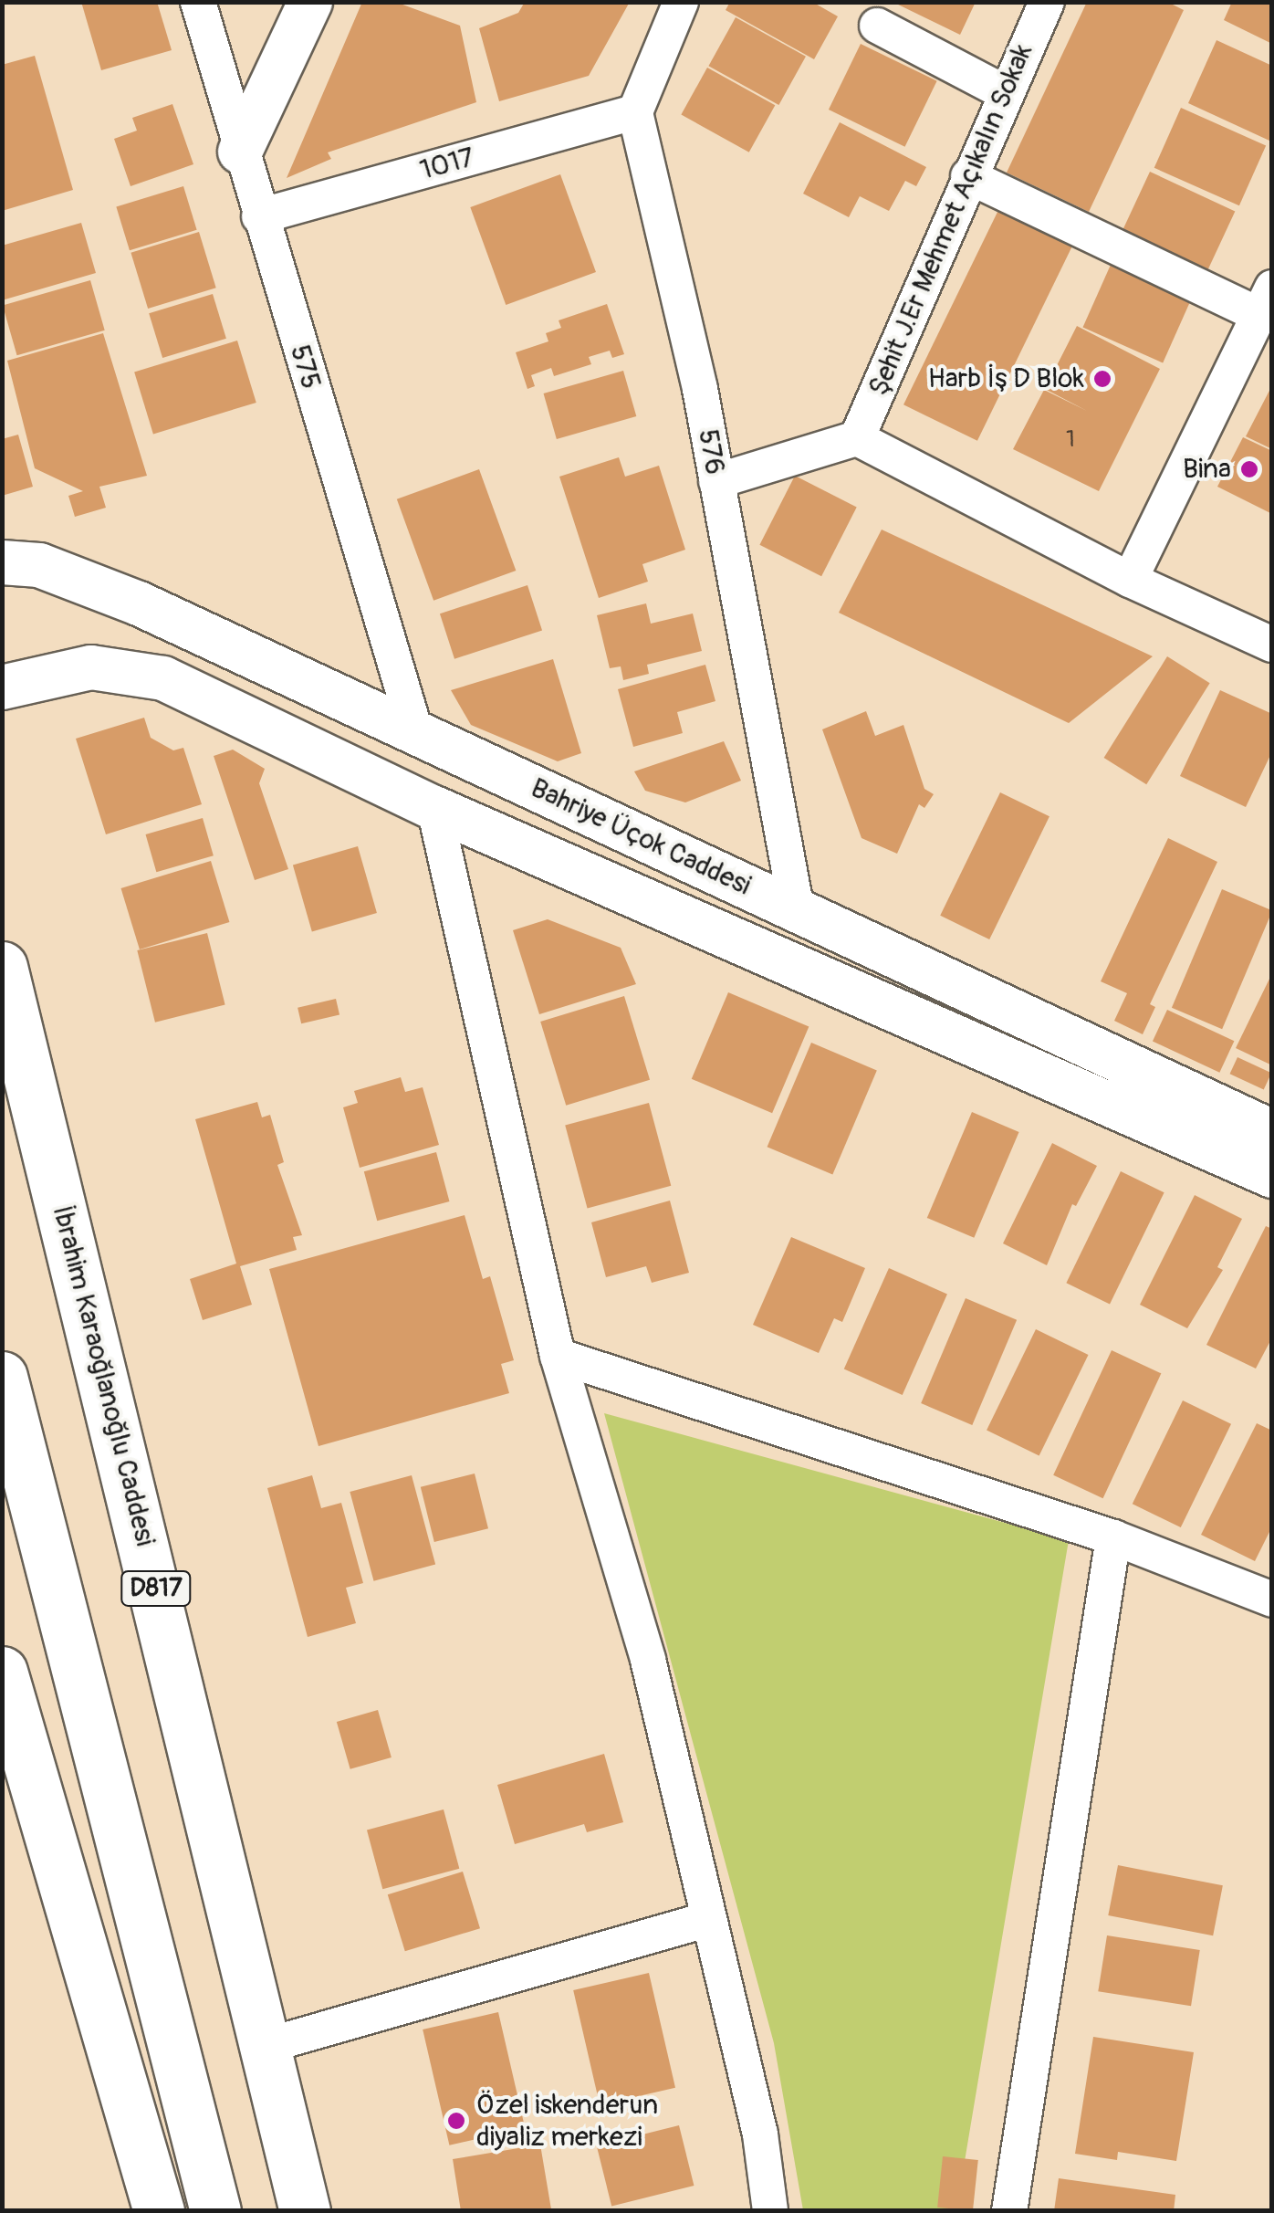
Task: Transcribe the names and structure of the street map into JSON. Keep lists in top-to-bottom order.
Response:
{
  "streets": {
    "highway": ["İbrahim Karaoğlanoğlu Caddesi", "D817"],
    "street": [
      "1017",
      "Şehit J.Er Mehmet Açıkalın Sokak",
      "575",
      "576",
      "Bahriye Üçok Caddesi"
    ]
  },
  "crossings": [
    ["1017", "575"],
    ["1017", "576"],
    ["575", "Bahriye Üçok Caddesi"],
    ["576", "Bahriye Üçok Caddesi"]
  ],
  "places": ["Harb İş D Blok", "Bina", "Özel iskenderun diyaliz merkezi"],
  "house_numbers": ["1"]
}
